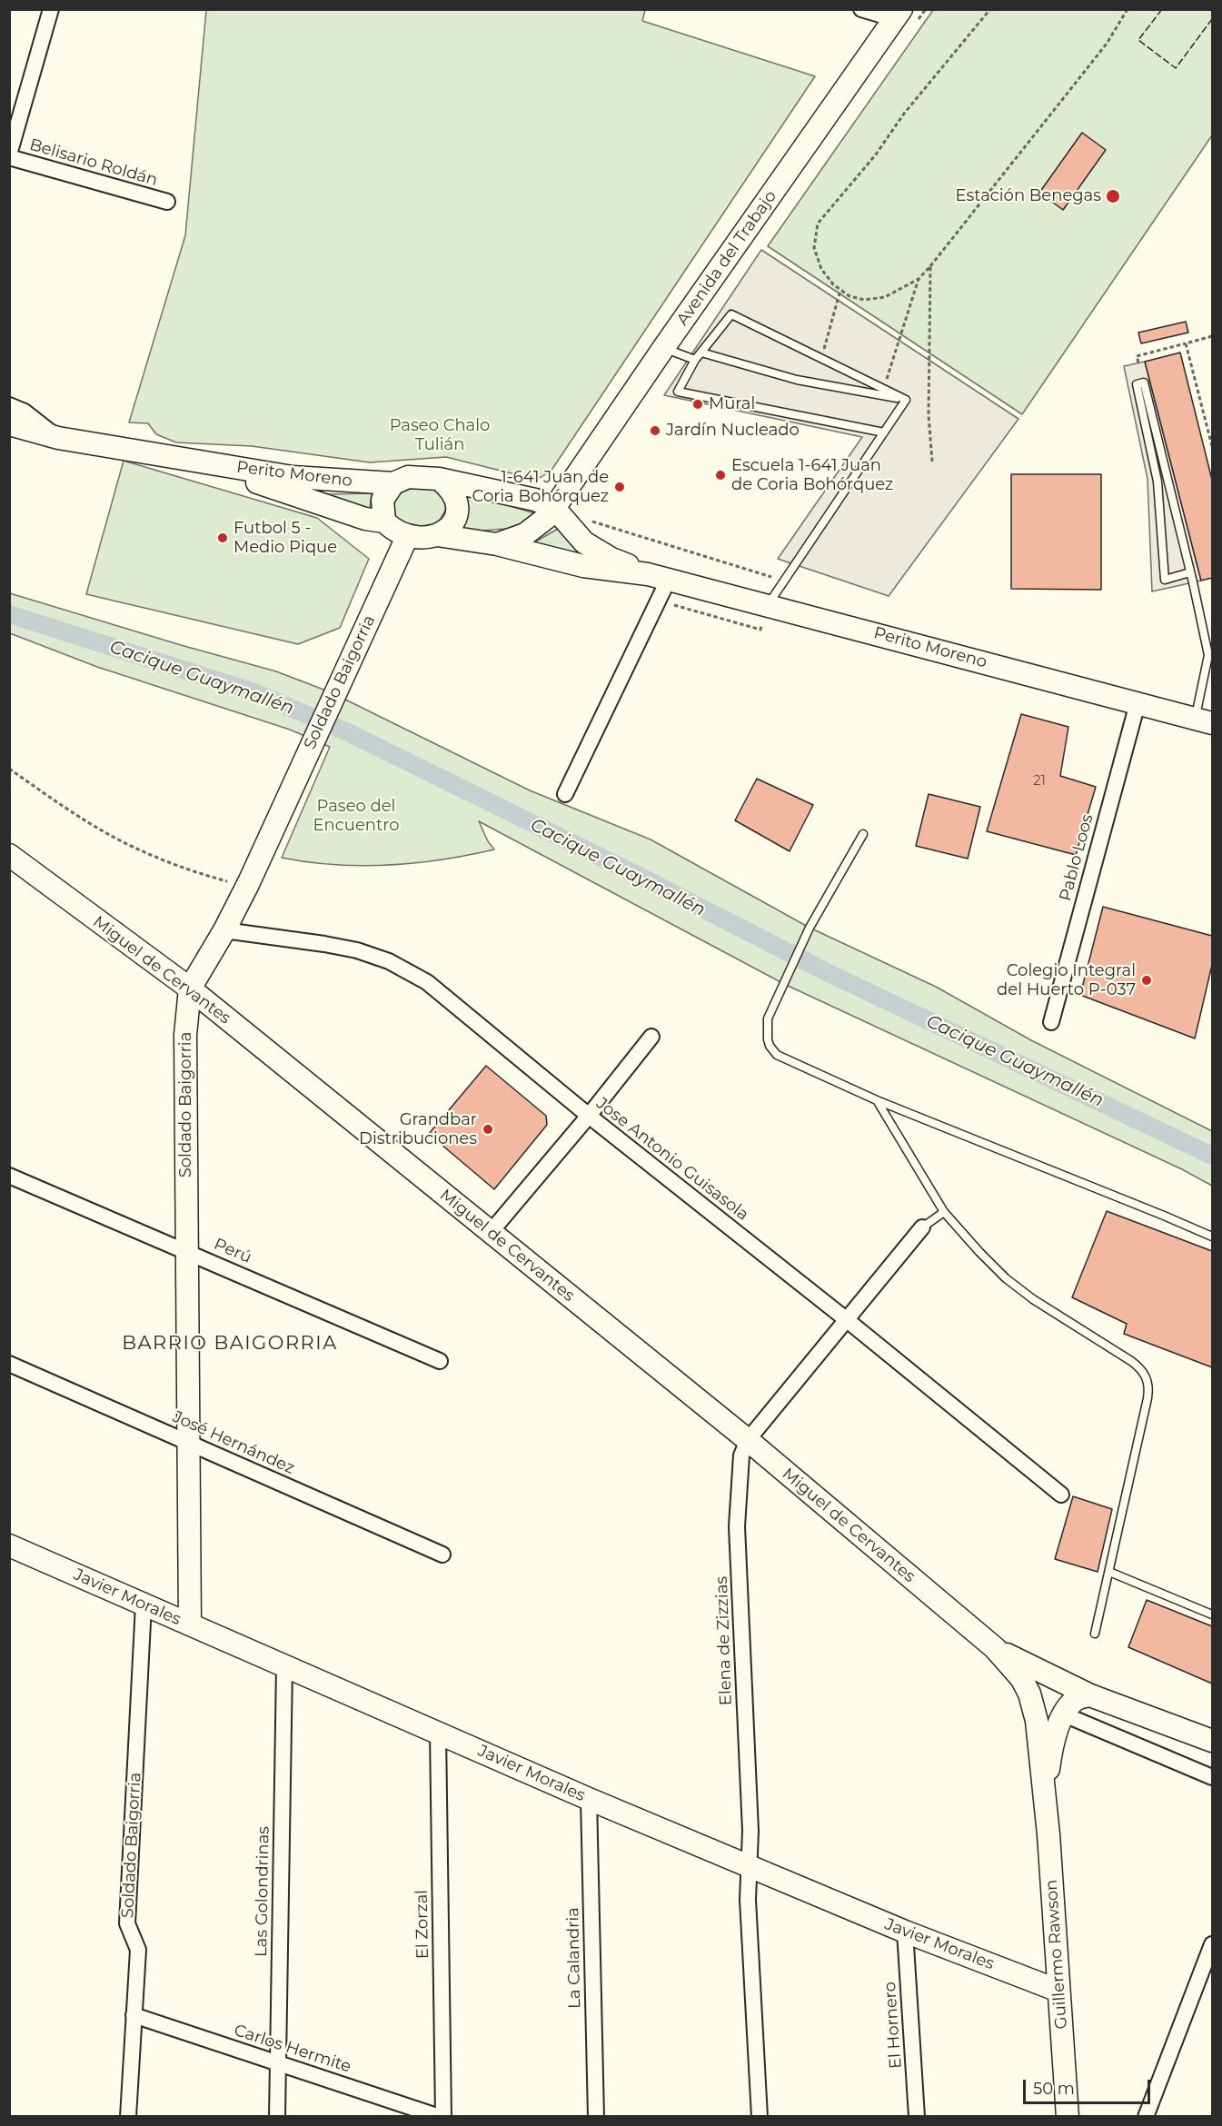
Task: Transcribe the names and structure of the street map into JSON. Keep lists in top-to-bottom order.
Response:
{
  "streets": {
    "main road": [
      "Avenida del Trabajo",
      "Perito Moreno",
      "Soldado Baigorria",
      "Miguel de Cervantes",
      "Javier Morales",
      "Guillermo Rawson"
    ],
    "street": [
      "Belisario Roldán",
      "Pablo Loos",
      "Jose Antonio Guisasola",
      "Perú",
      "José Hernández",
      "Elena de Zizzias",
      "Las Golondrinas",
      "El Zorzal",
      "La Calandria",
      "El Hornero",
      "Carlos Hermite"
    ]
  },
  "crossings": [
    ["Avenida del Trabajo", "Perito Moreno"],
    ["Perito Moreno", "Soldado Baigorria"],
    ["Perito Moreno", "Pablo Loos"],
    ["Soldado Baigorria", "Miguel de Cervantes"],
    ["Soldado Baigorria", "Jose Antonio Guisasola"],
    ["Soldado Baigorria", "Perú"],
    ["Soldado Baigorria", "José Hernández"],
    ["Soldado Baigorria", "Javier Morales"],
    ["Soldado Baigorria", "Carlos Hermite"],
    ["Miguel de Cervantes", "Elena de Zizzias"],
    ["Miguel de Cervantes", "Guillermo Rawson"],
    ["Jose Antonio Guisasola", "Elena de Zizzias"],
    ["Javier Morales", "Elena de Zizzias"],
    ["Javier Morales", "Las Golondrinas"],
    ["Javier Morales", "El Zorzal"],
    ["Javier Morales", "Guillermo Rawson"],
    ["Javier Morales", "La Calandria"],
    ["Javier Morales", "El Hornero"],
    ["Las Golondrinas", "Carlos Hermite"],
    ["El Zorzal", "Carlos Hermite"]
  ],
  "districts": ["BARRIO BAIGORRIA"],
  "water": ["Cacique Guaymallén"],
  "parks": ["Paseo Chalo Tulián", "Paseo del Encuentro"],
  "places": [
    "Estación Benegas",
    "Mural",
    "Jardín Nucleado",
    "Escuela 1-641 Juan de Coria Bohórquez",
    "1-641 Juan de Coria Bohórquez",
    "Futbol 5 - Medio Pique",
    "Colegio Integral del Huerto P-037",
    "Grandbar Distribuciones"
  ],
  "house_numbers": ["21"],
  "scale_bar": "50 m"
}
